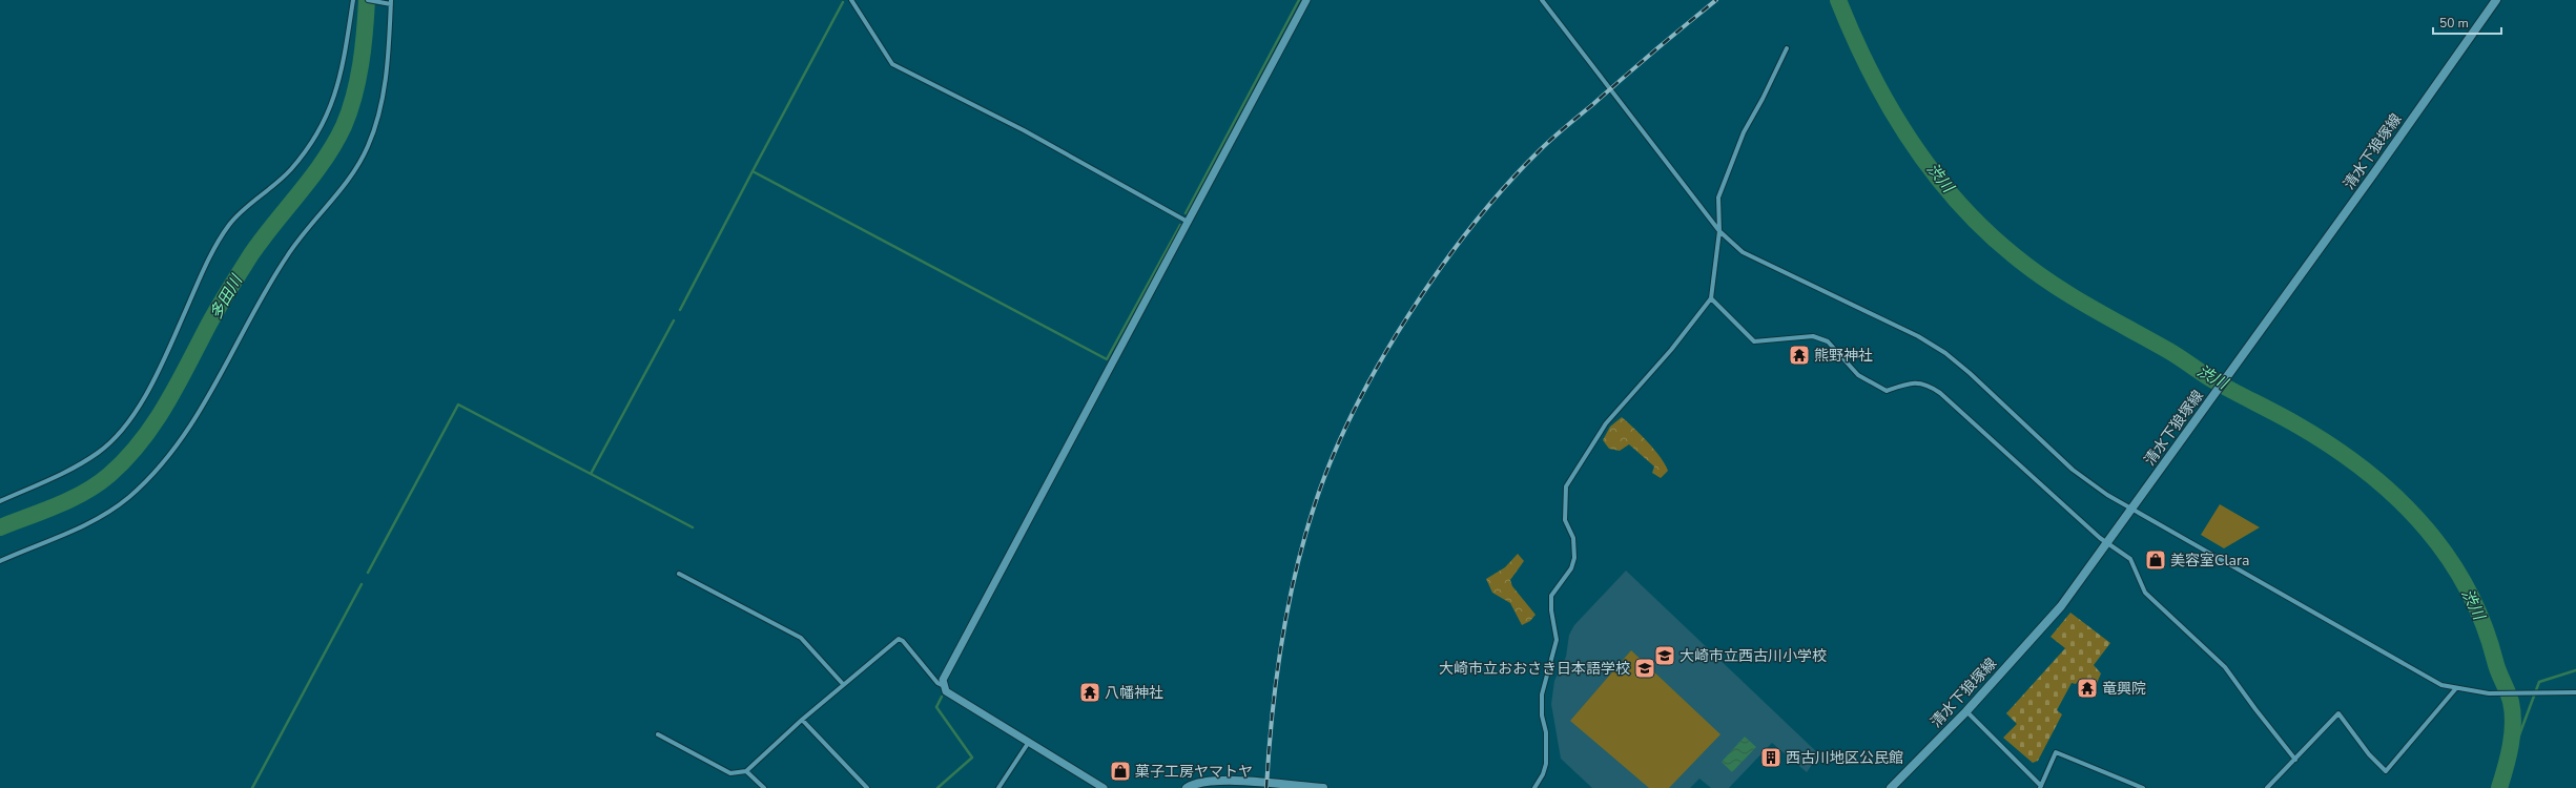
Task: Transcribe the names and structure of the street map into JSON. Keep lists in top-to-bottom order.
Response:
{
  "streets": {
    "main road": ["清水下狼塚線"]
  },
  "water": ["渋川", "多田川"],
  "places": {
    "temple": ["熊野神社", "竜興院", "八幡神社"],
    "shop": ["美容室Clara", "菓子工房ヤマトヤ"],
    "school or university": ["大崎市立西古川小学校", "大崎市立おおさき日本語学校"],
    "building": ["西古川地区公民館"]
  },
  "scale_bar": "50 m"
}
